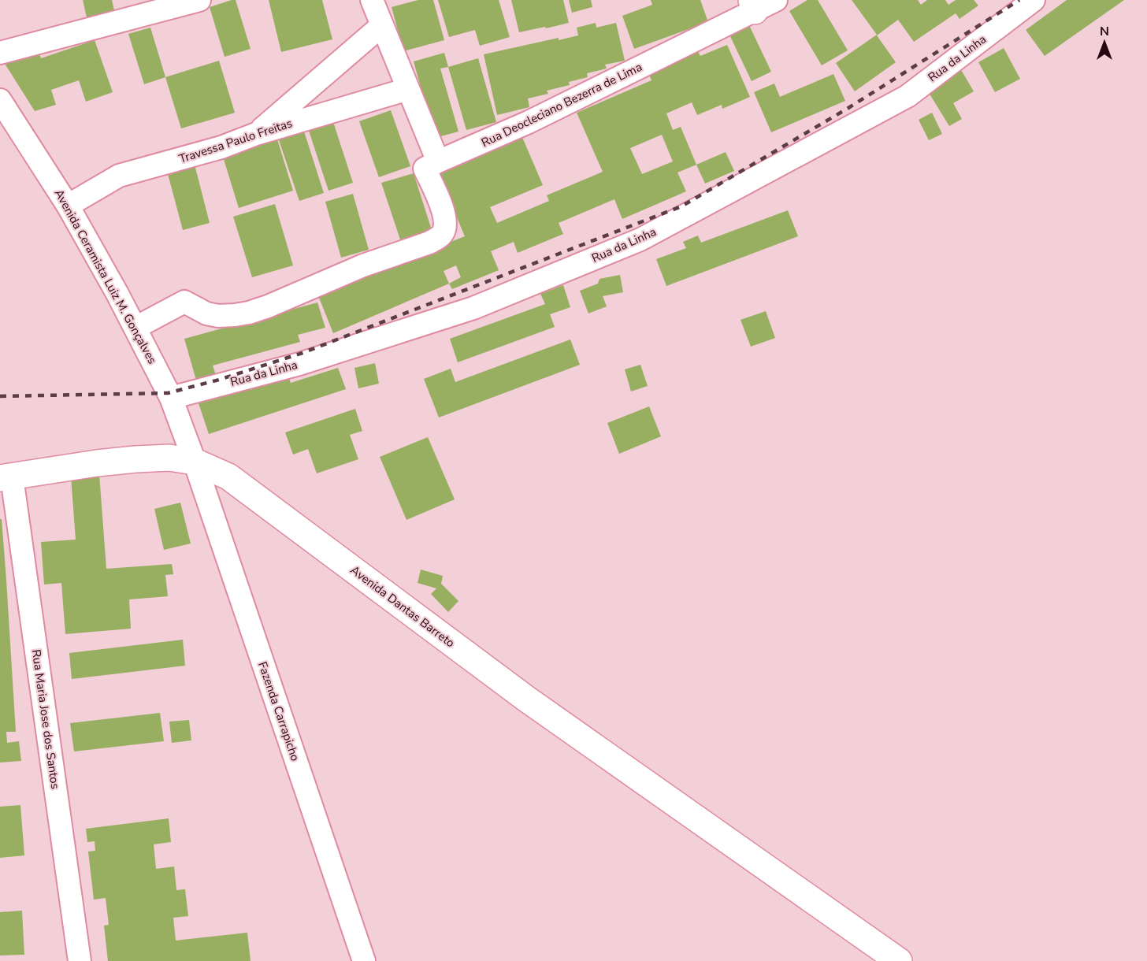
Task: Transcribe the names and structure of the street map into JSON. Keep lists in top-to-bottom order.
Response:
{
  "streets": {
    "main road": ["Avenida Dantas Barreto"],
    "street": [
      "Rua da Linha",
      "Rua Deocleciano Bezerra de Lima",
      "Travessa Paulo Freitas",
      "Avenida Ceramista Luiz M. Gonçalves",
      "Fazenda Carrapicho",
      "Rua Maria Jose dos Santos"
    ]
  },
  "crossings": [
    ["Rua da Linha", "Avenida Ceramista Luiz M. Gonçalves"],
    ["Travessa Paulo Freitas", "Avenida Ceramista Luiz M. Gonçalves"],
    ["Avenida Ceramista Luiz M. Gonçalves", "Avenida Dantas Barreto"],
    ["Avenida Ceramista Luiz M. Gonçalves", "Fazenda Carrapicho"],
    ["Avenida Dantas Barreto", "Fazenda Carrapicho"],
    ["Avenida Dantas Barreto", "Rua Maria Jose dos Santos"]
  ],
  "north": "top"
}
